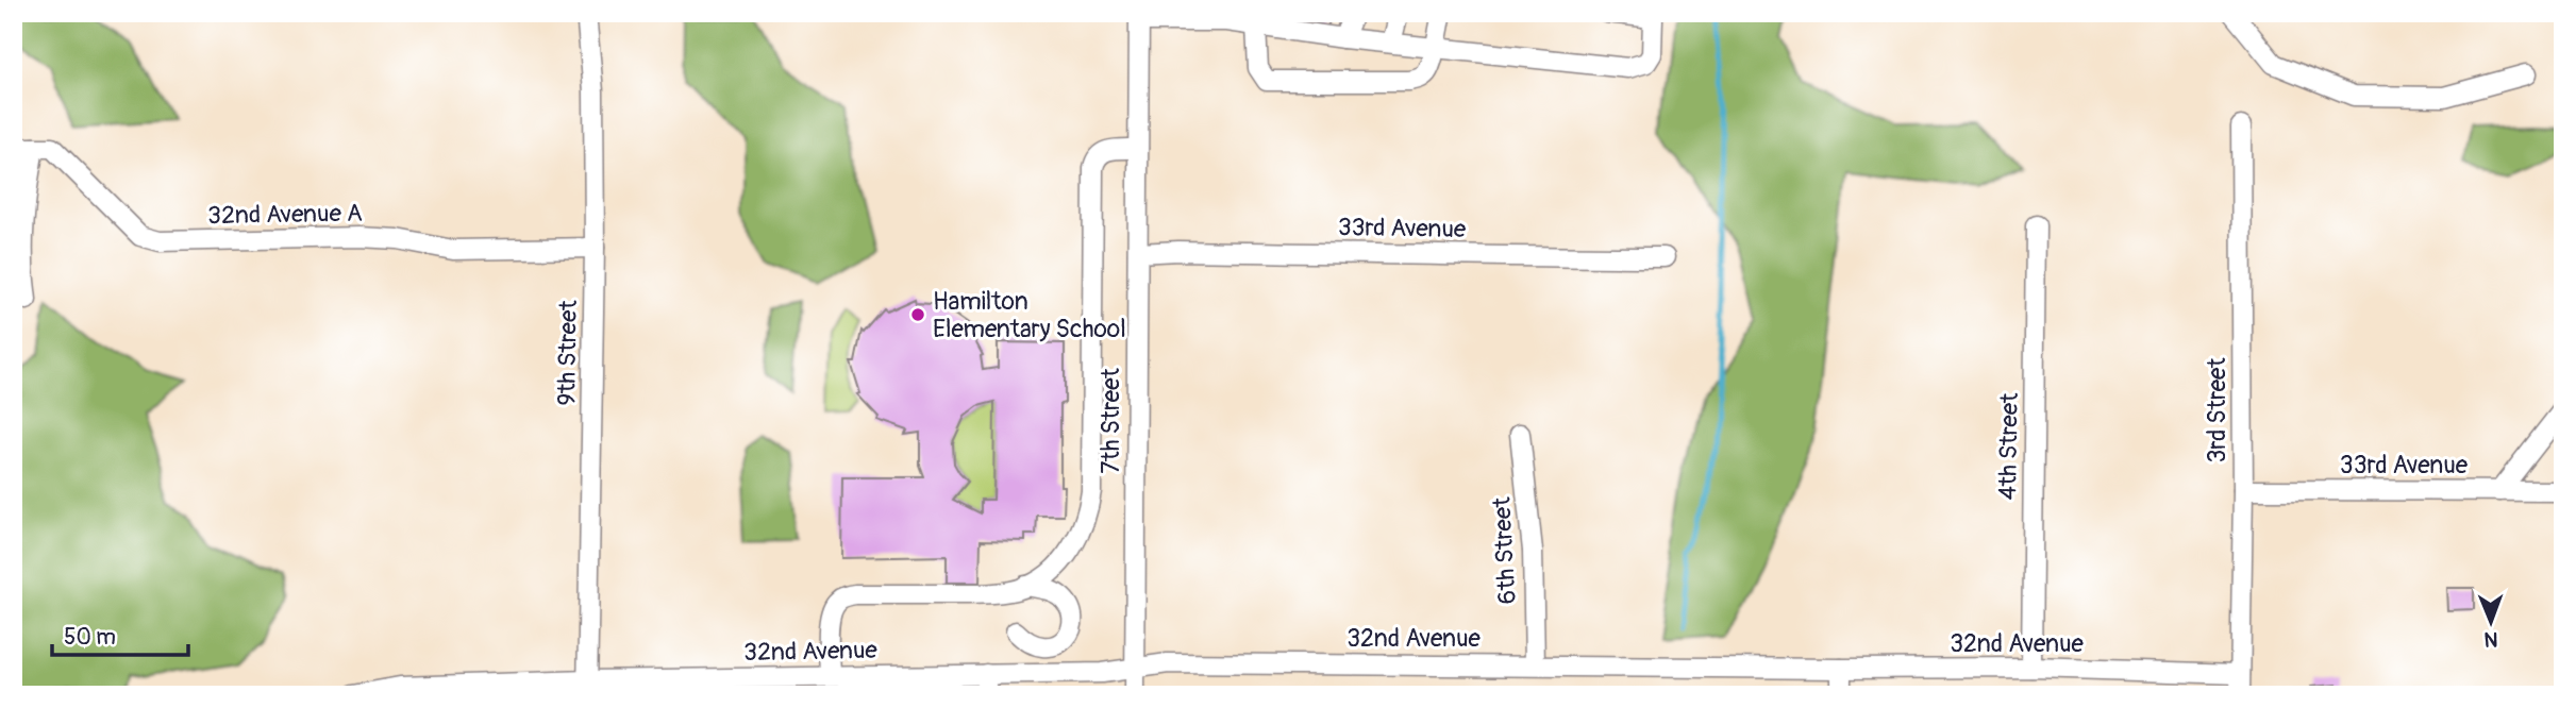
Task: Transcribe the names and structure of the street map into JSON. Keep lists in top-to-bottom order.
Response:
{
  "streets": {
    "street": [
      "32nd Avenue A",
      "33rd Avenue",
      "9th Street",
      "3rd Street",
      "7th Street",
      "4th Street",
      "6th Street",
      "32nd Avenue"
    ]
  },
  "crossings": [
    ["32nd Avenue A", "9th Street"],
    ["33rd Avenue", "3rd Street"],
    ["33rd Avenue", "7th Street"],
    ["9th Street", "32nd Avenue"],
    ["3rd Street", "32nd Avenue"],
    ["7th Street", "32nd Avenue"],
    ["4th Street", "32nd Avenue"],
    ["6th Street", "32nd Avenue"]
  ],
  "places": ["Hamilton Elementary School"],
  "scale_bar": "50 m",
  "north": "bottom"
}
